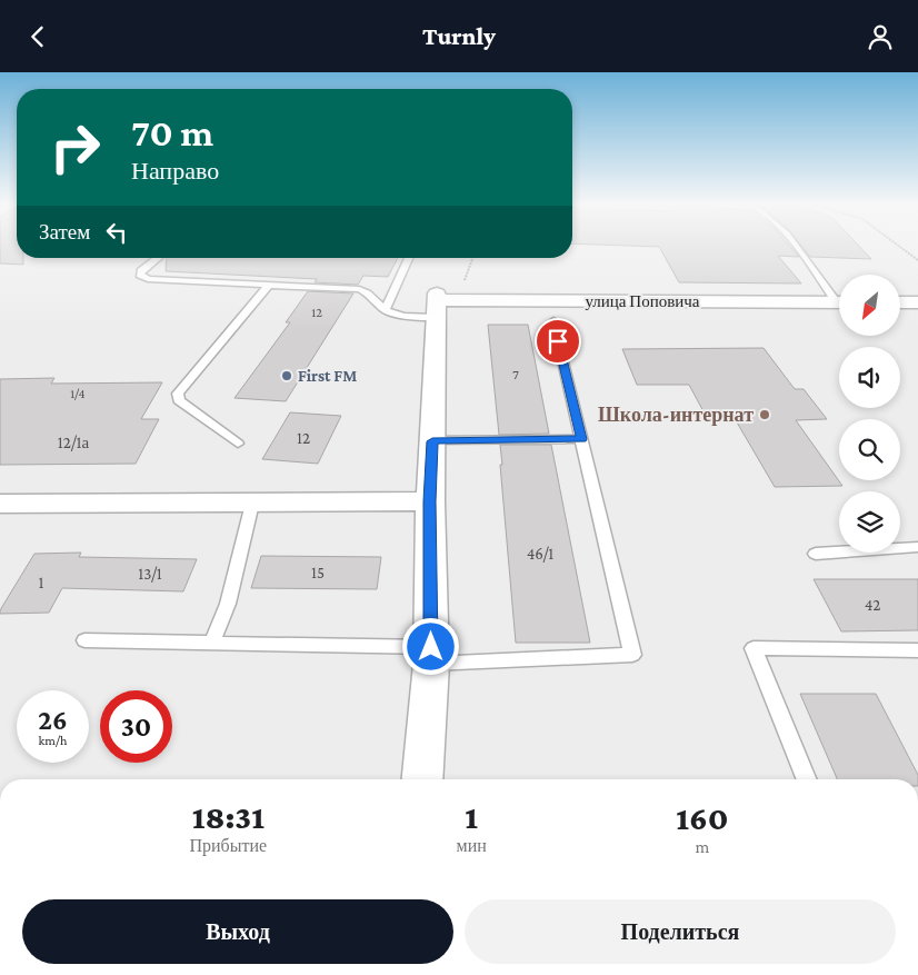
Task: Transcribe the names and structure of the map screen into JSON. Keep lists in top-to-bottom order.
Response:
{
  "streets": {
    "street": ["улица Поповича"]
  },
  "places": ["First FM", "Школа-интернат"],
  "house_numbers": [
    "12",
    "7",
    "1/4",
    "12",
    "12/1а",
    "46/1",
    "15",
    "13/1",
    "1",
    "42"
  ],
  "north": "bottom left",
  "page": {
    "header": "Turnly",
    "turn": ["70 m", "Направо"],
    "then": "Затем",
    "speed": "26 km/h",
    "limit": "30",
    "eta": [
      "18:31",
      "Прибытие",
      "1",
      "мин",
      "160",
      "m"
    ],
    "buttons": ["Выход", "Поделиться"]
  }
}
